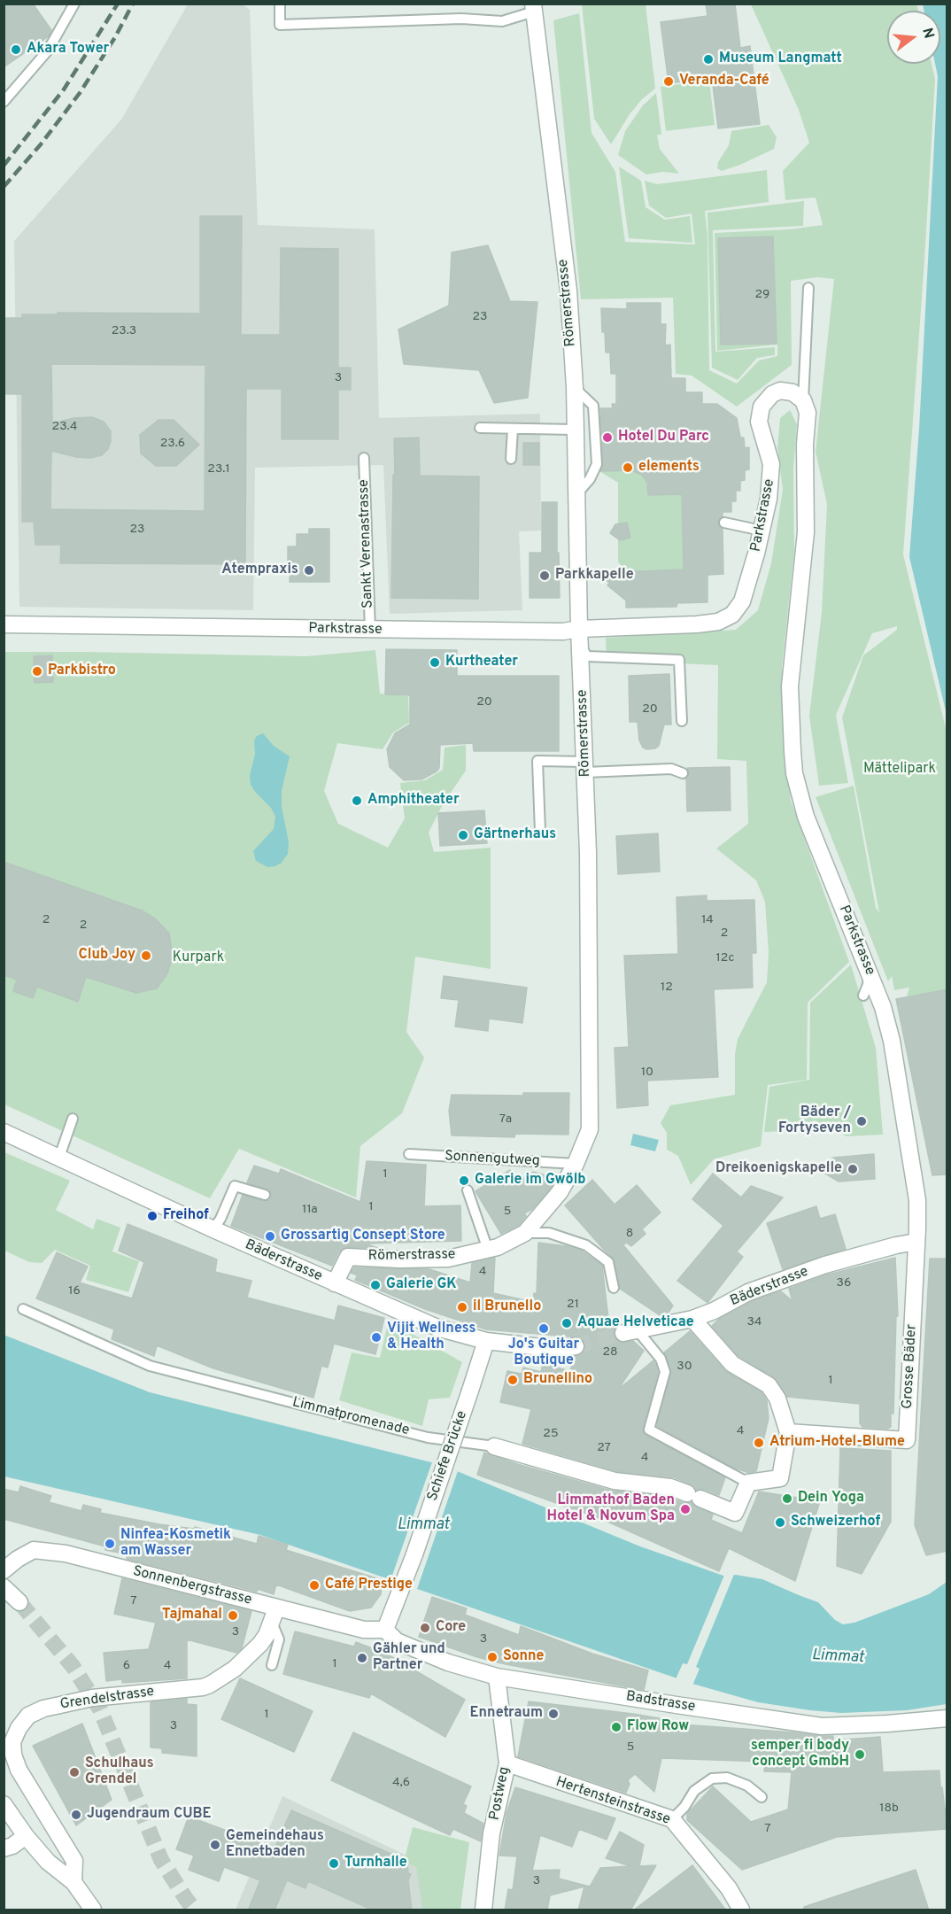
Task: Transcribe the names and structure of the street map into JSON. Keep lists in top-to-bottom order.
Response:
{
  "streets": {
    "street": [
      "Römerstrasse",
      "Parkstrasse",
      "Bäderstrasse",
      "Grosse Bäder",
      "Limmatpromenade",
      "Schiefe Brücke",
      "Sonnenbergstrasse",
      "Grendelstrasse",
      "Badstrasse",
      "Postweg",
      "Hertensteinstrasse"
    ],
    "lane": ["Sankt Verenastrasse", "Sonnengutweg"]
  },
  "crossings": [
    ["Römerstrasse", "Parkstrasse"],
    ["Römerstrasse", "Sonnengutweg"],
    ["Römerstrasse", "Bäderstrasse"],
    ["Parkstrasse", "Sankt Verenastrasse"],
    ["Parkstrasse", "Bäderstrasse"],
    ["Parkstrasse", "Grosse Bäder"],
    ["Bäderstrasse", "Grosse Bäder"],
    ["Bäderstrasse", "Schiefe Brücke"],
    ["Schiefe Brücke", "Sonnenbergstrasse"],
    ["Schiefe Brücke", "Badstrasse"],
    ["Sonnenbergstrasse", "Grendelstrasse"],
    ["Sonnenbergstrasse", "Badstrasse"],
    ["Badstrasse", "Postweg"],
    ["Postweg", "Hertensteinstrasse"]
  ],
  "water": ["Limmat"],
  "parks": ["Mättelipark", "Kurpark"],
  "places": [
    "Akara Tower",
    "Museum Langmatt",
    "Veranda-Café",
    "Hotel Du Parc",
    "elements",
    "Atempraxis",
    "Parkkapelle",
    "Kurtheater",
    "Parkbistro",
    "Amphitheater",
    "Gärtnerhaus",
    "Club Joy",
    "Bäder / Fortyseven",
    "Dreikoenigskapelle",
    "Galerie im Gwölb",
    "Freihof",
    "Grossartig Consept Store",
    "Galerie GK",
    "il Brunello",
    "Aquae Helveticae",
    "Jo's Guitar Boutique",
    "Vijit Wellness & Health",
    "Brunellino",
    "Atrium-Hotel-Blume",
    "Dein Yoga",
    "Limmathof Baden Hotel & Novum Spa",
    "Schweizerhof",
    "Ninfea-Kosmetik am Wasser",
    "Café Prestige",
    "Tajmahal",
    "Core",
    "Sonne",
    "Gähler und Partner",
    "Ennetraum",
    "Flow Row",
    "semper fi body concept GmbH",
    "Schulhaus Grendel",
    "Jugendraum CUBE",
    "Gemeindehaus Ennetbaden",
    "Turnhalle"
  ],
  "house_numbers": [
    "29",
    "23",
    "23.3",
    "3",
    "23.4",
    "23.6",
    "23.1",
    "23",
    "20",
    "20",
    "2",
    "14",
    "2",
    "2",
    "12c",
    "12",
    "10",
    "7a",
    "1",
    "1",
    "11a",
    "5",
    "8",
    "4",
    "36",
    "16",
    "21",
    "34",
    "28",
    "30",
    "1",
    "4",
    "25",
    "27",
    "4",
    "7",
    "3",
    "3",
    "1",
    "6",
    "4",
    "1",
    "3",
    "5",
    "4,6",
    "18b",
    "7",
    "3"
  ],
  "north": "right"
}
